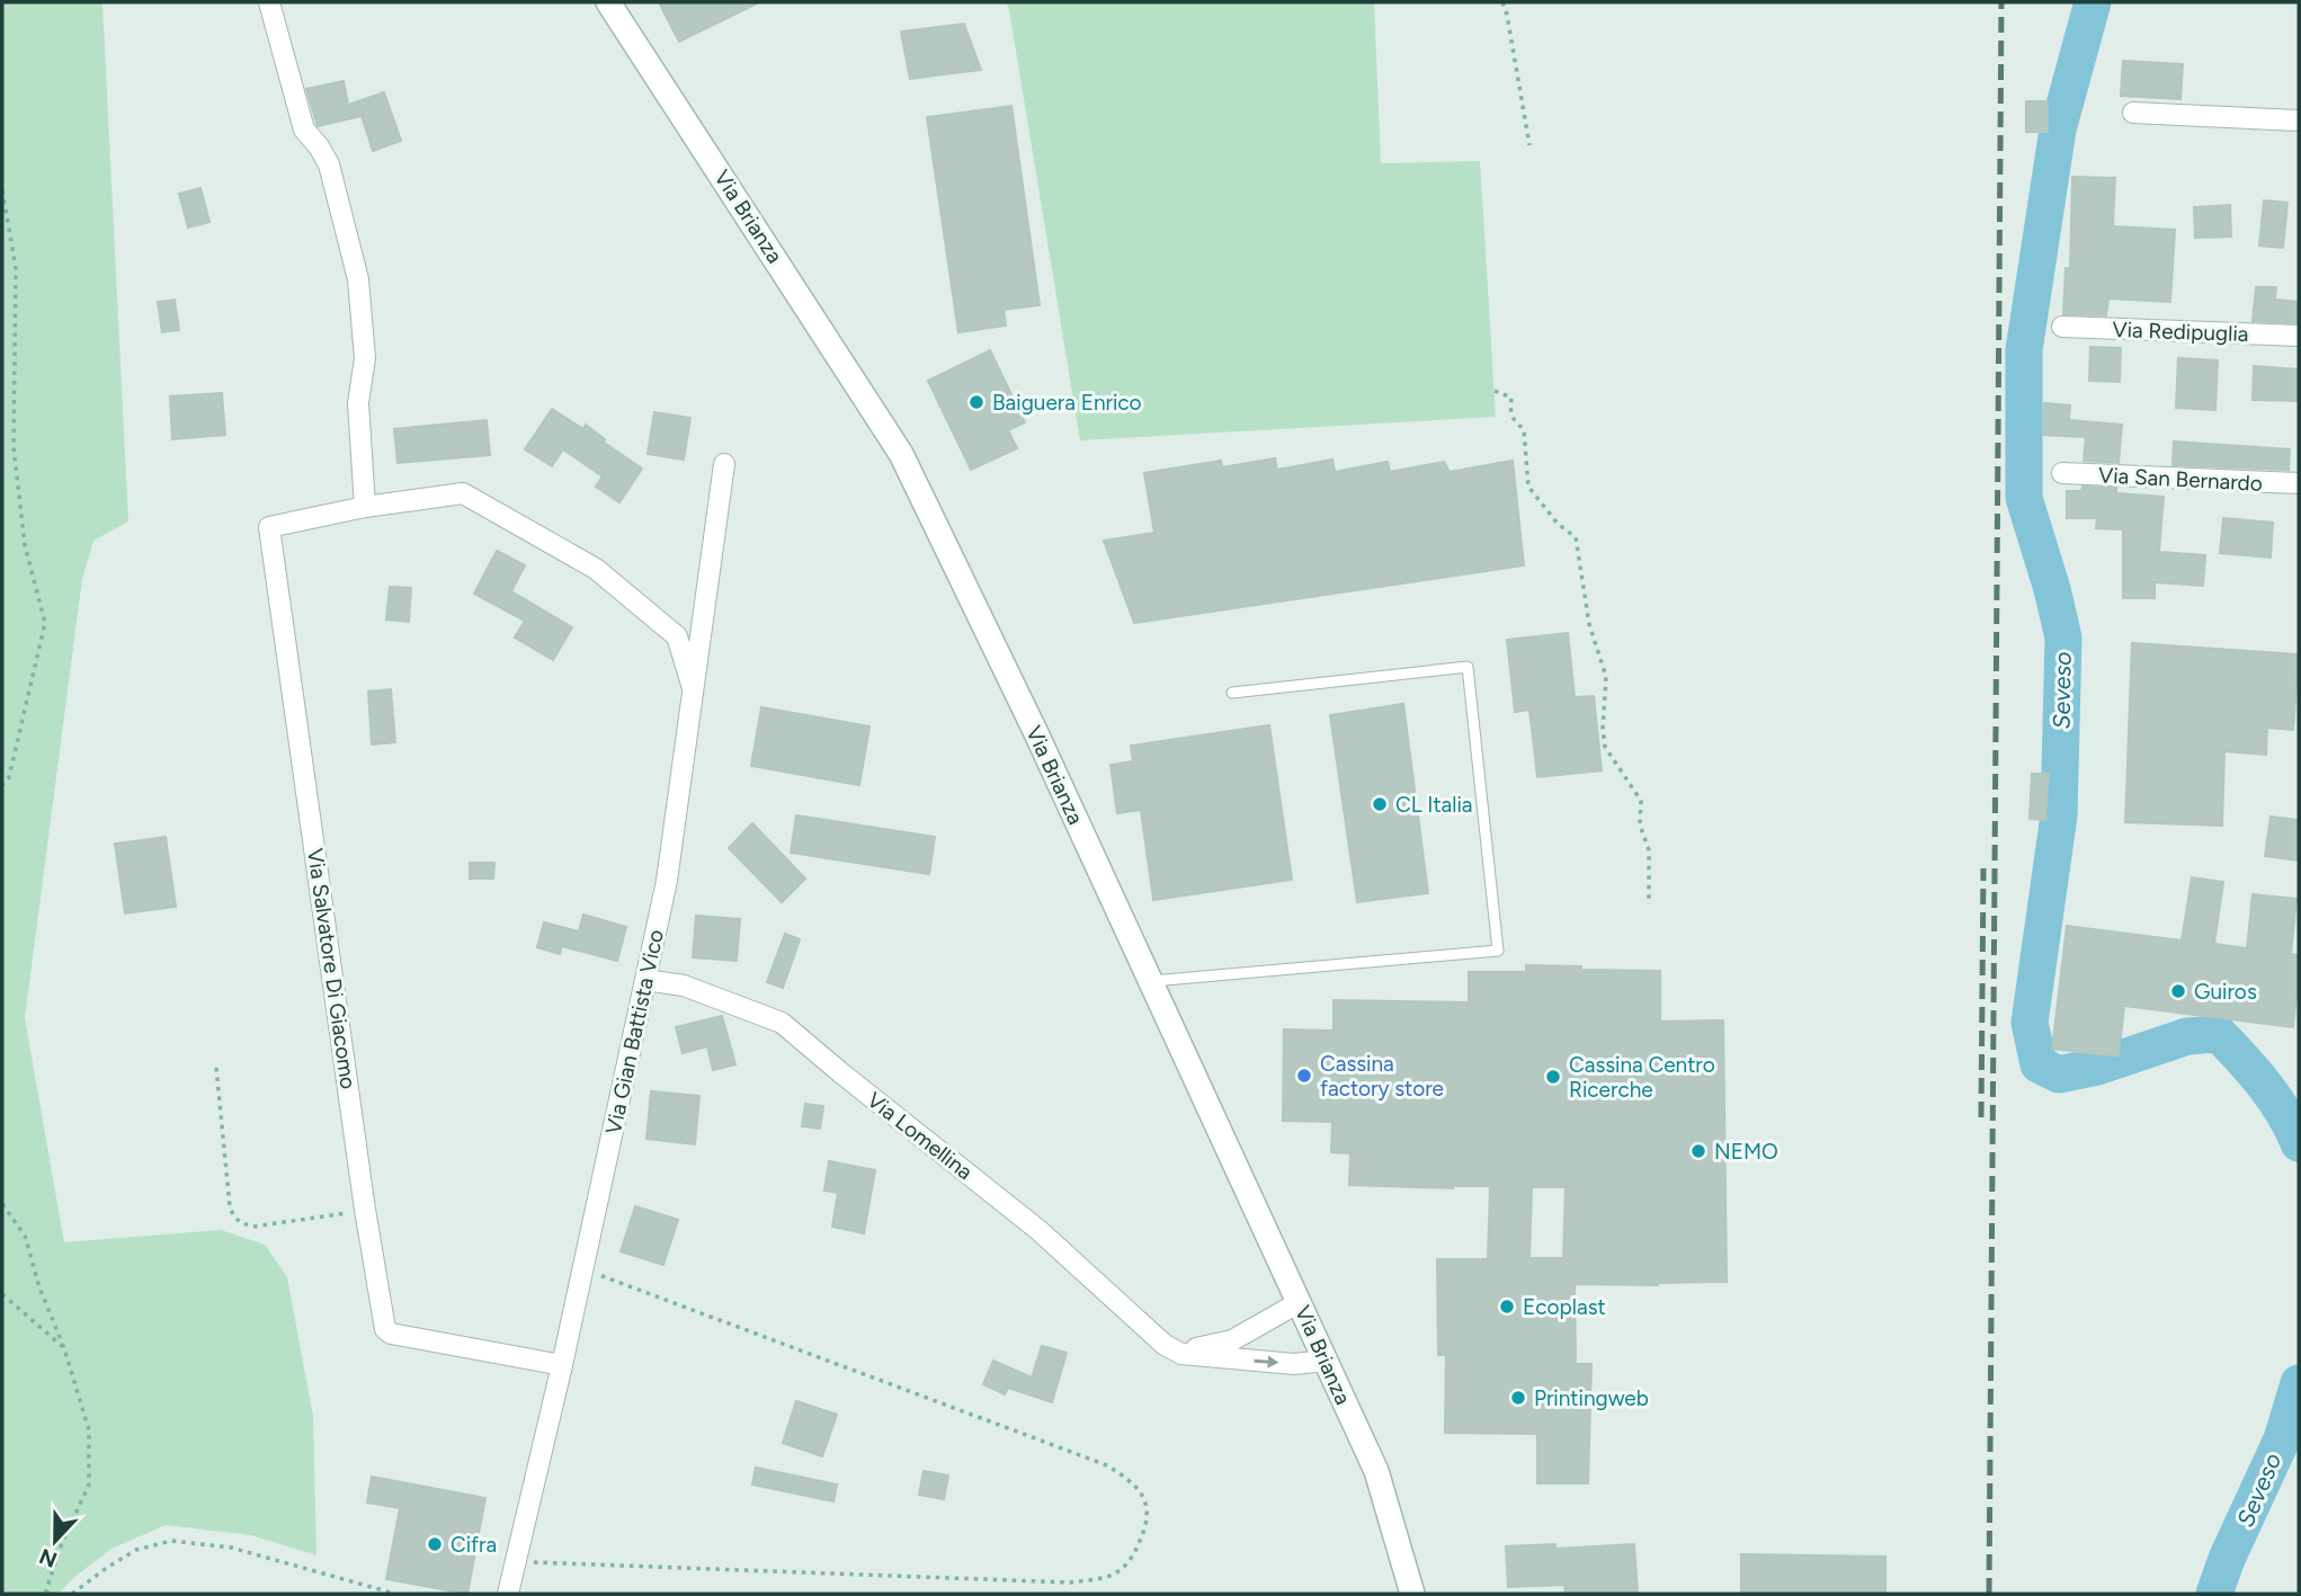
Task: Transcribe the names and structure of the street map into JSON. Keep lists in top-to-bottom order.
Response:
{
  "streets": {
    "street": [
      "Via Brianza",
      "Via Redipuglia",
      "Via San Bernardo",
      "Via Salvatore Di Giacomo",
      "Via Gian Battista Vico",
      "Via Lomellina"
    ]
  },
  "crossings": [
    ["Via Brianza", "Via Lomellina"],
    ["Via Salvatore Di Giacomo", "Via Gian Battista Vico"],
    ["Via Gian Battista Vico", "Via Lomellina"]
  ],
  "water": ["Seveso"],
  "places": [
    "Baiguera Enrico",
    "CL Italia",
    "Guiros",
    "Cassina factory store",
    "Cassina Centro Ricerche",
    "NEMO",
    "Ecoplast",
    "Printingweb",
    "Cifra"
  ],
  "north": "bottom"
}
